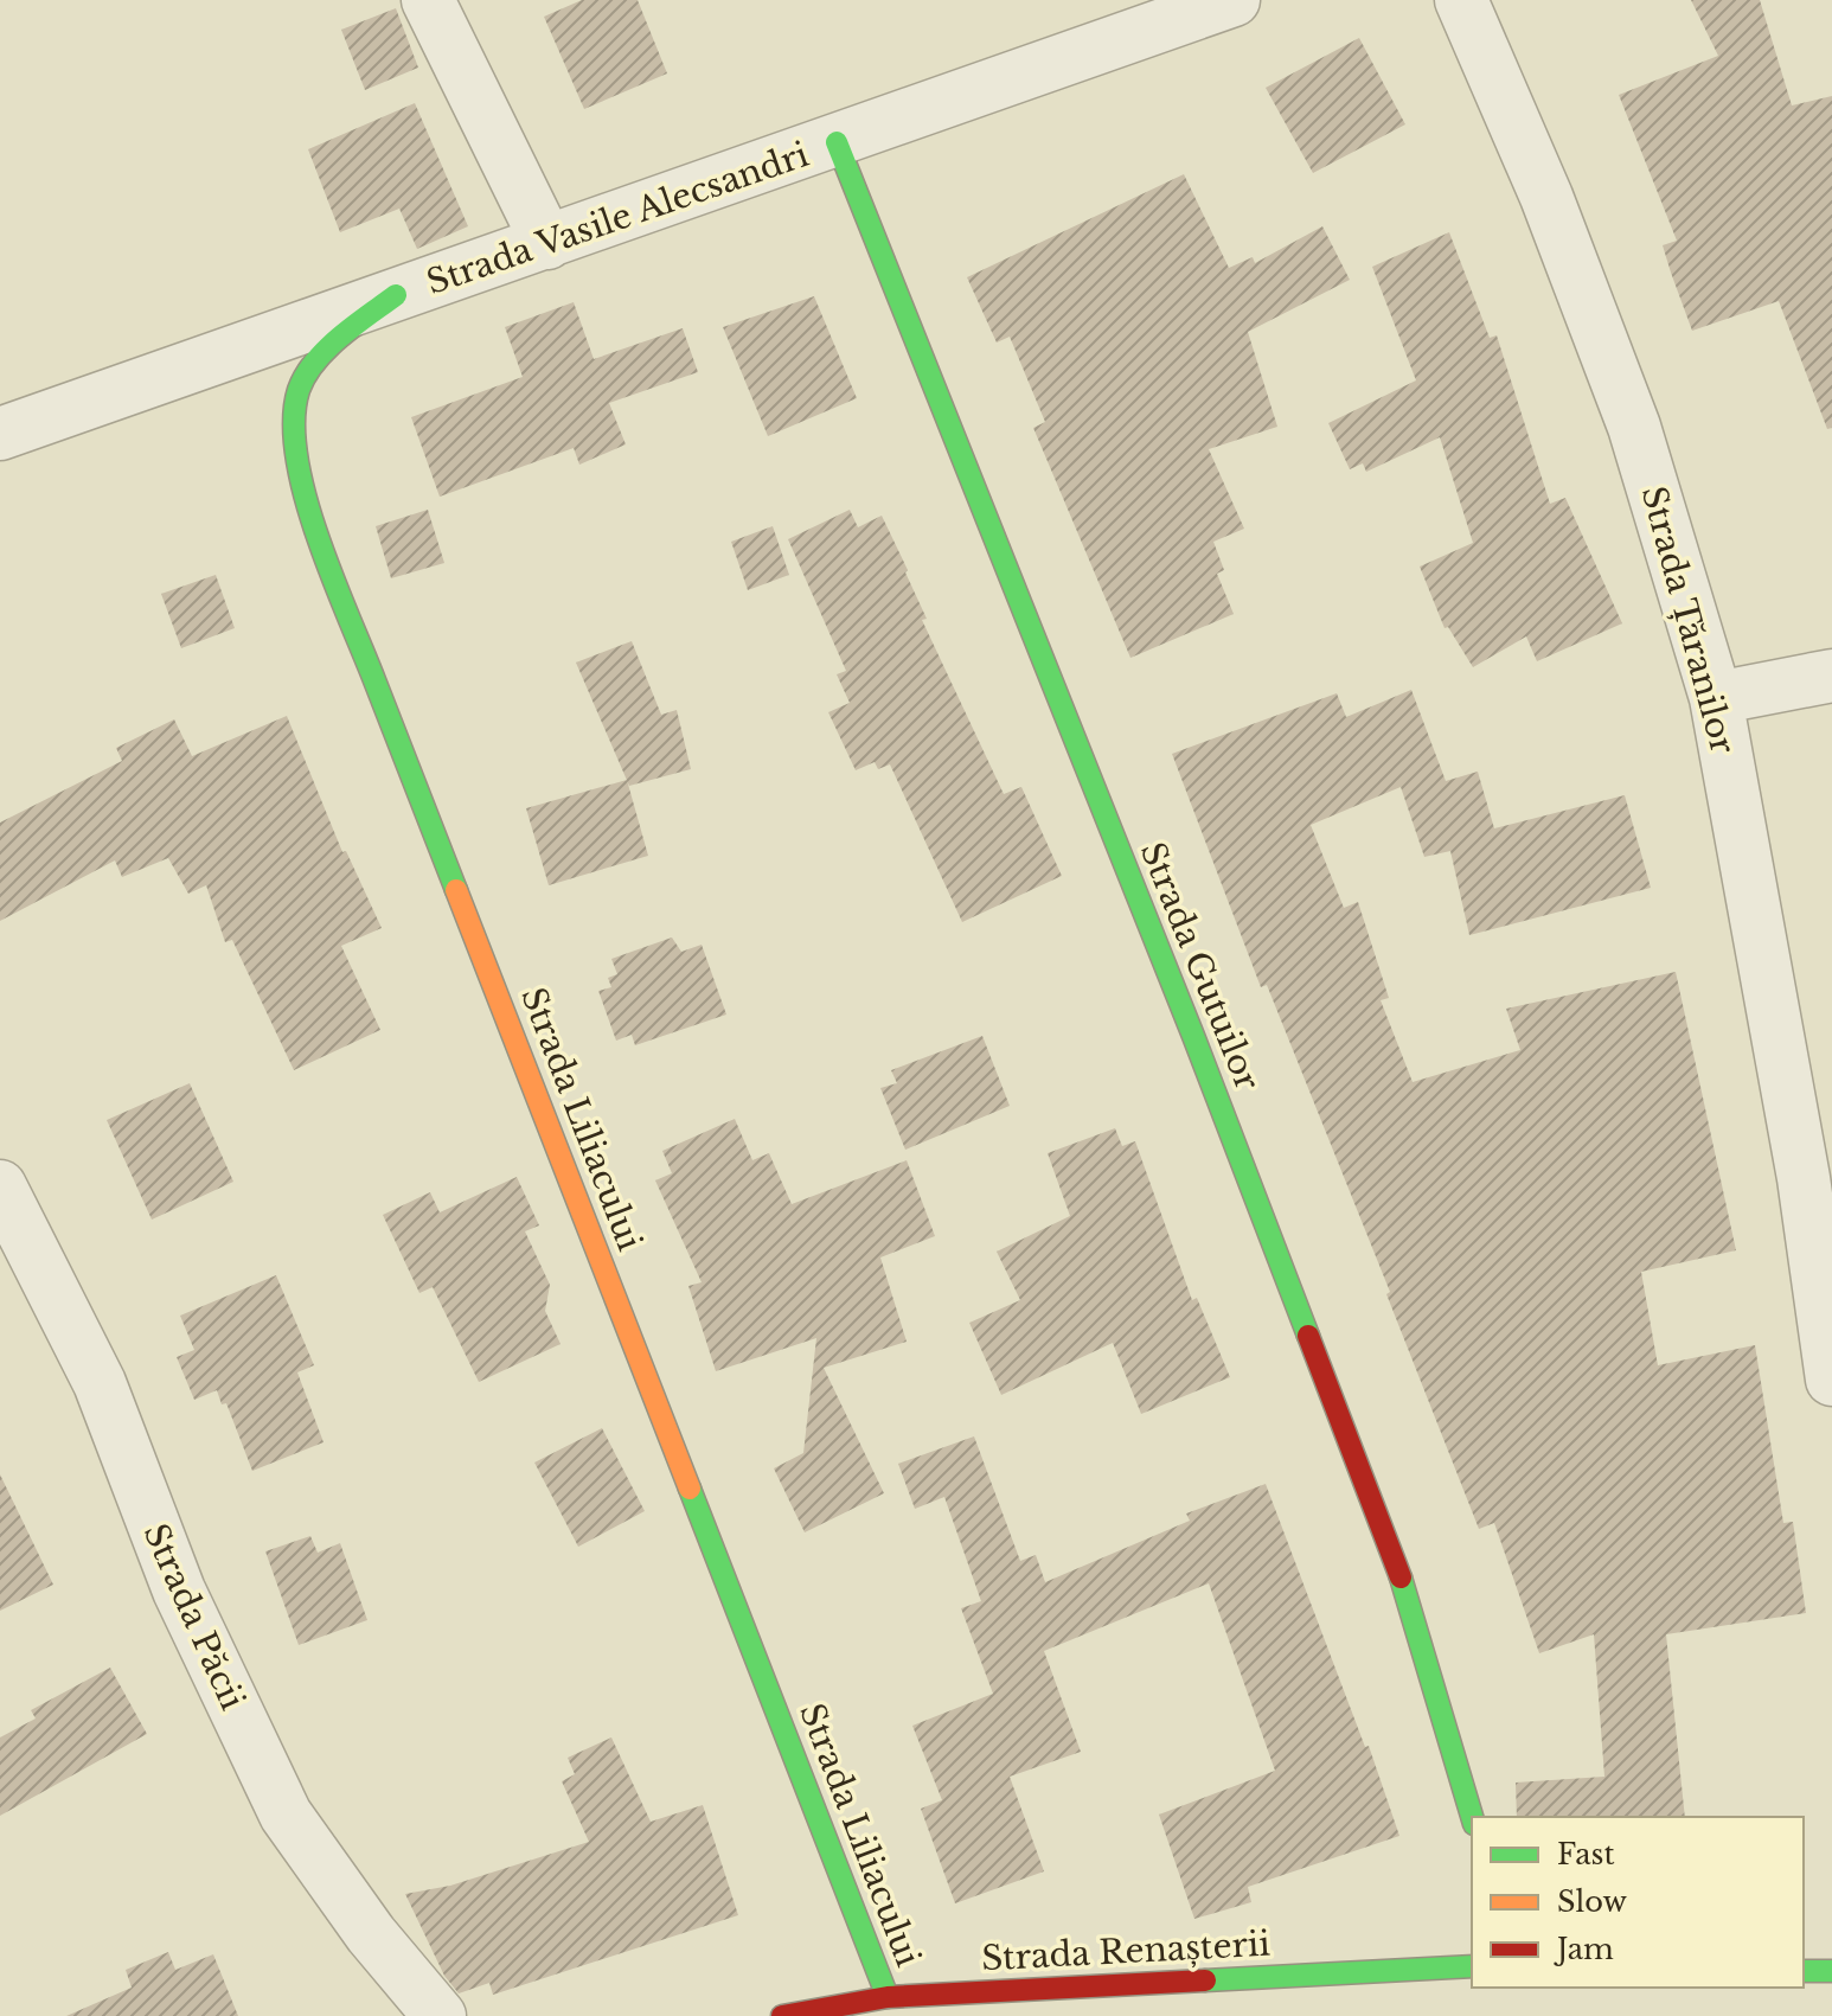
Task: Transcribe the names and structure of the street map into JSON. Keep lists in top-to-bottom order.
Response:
{
  "streets": {
    "street": [
      "Strada Vasile Alecsandri",
      "Strada Țăranilor",
      "Strada Gutuilor",
      "Strada Liliacului",
      "Strada Păcii",
      "Strada Renașterii"
    ]
  },
  "crossings": [
    ["Strada Vasile Alecsandri", "Strada Gutuilor"],
    ["Strada Vasile Alecsandri", "Strada Liliacului"],
    ["Strada Liliacului", "Strada Renașterii"]
  ],
  "legend": ["Fast", "Slow", "Jam"]
}
